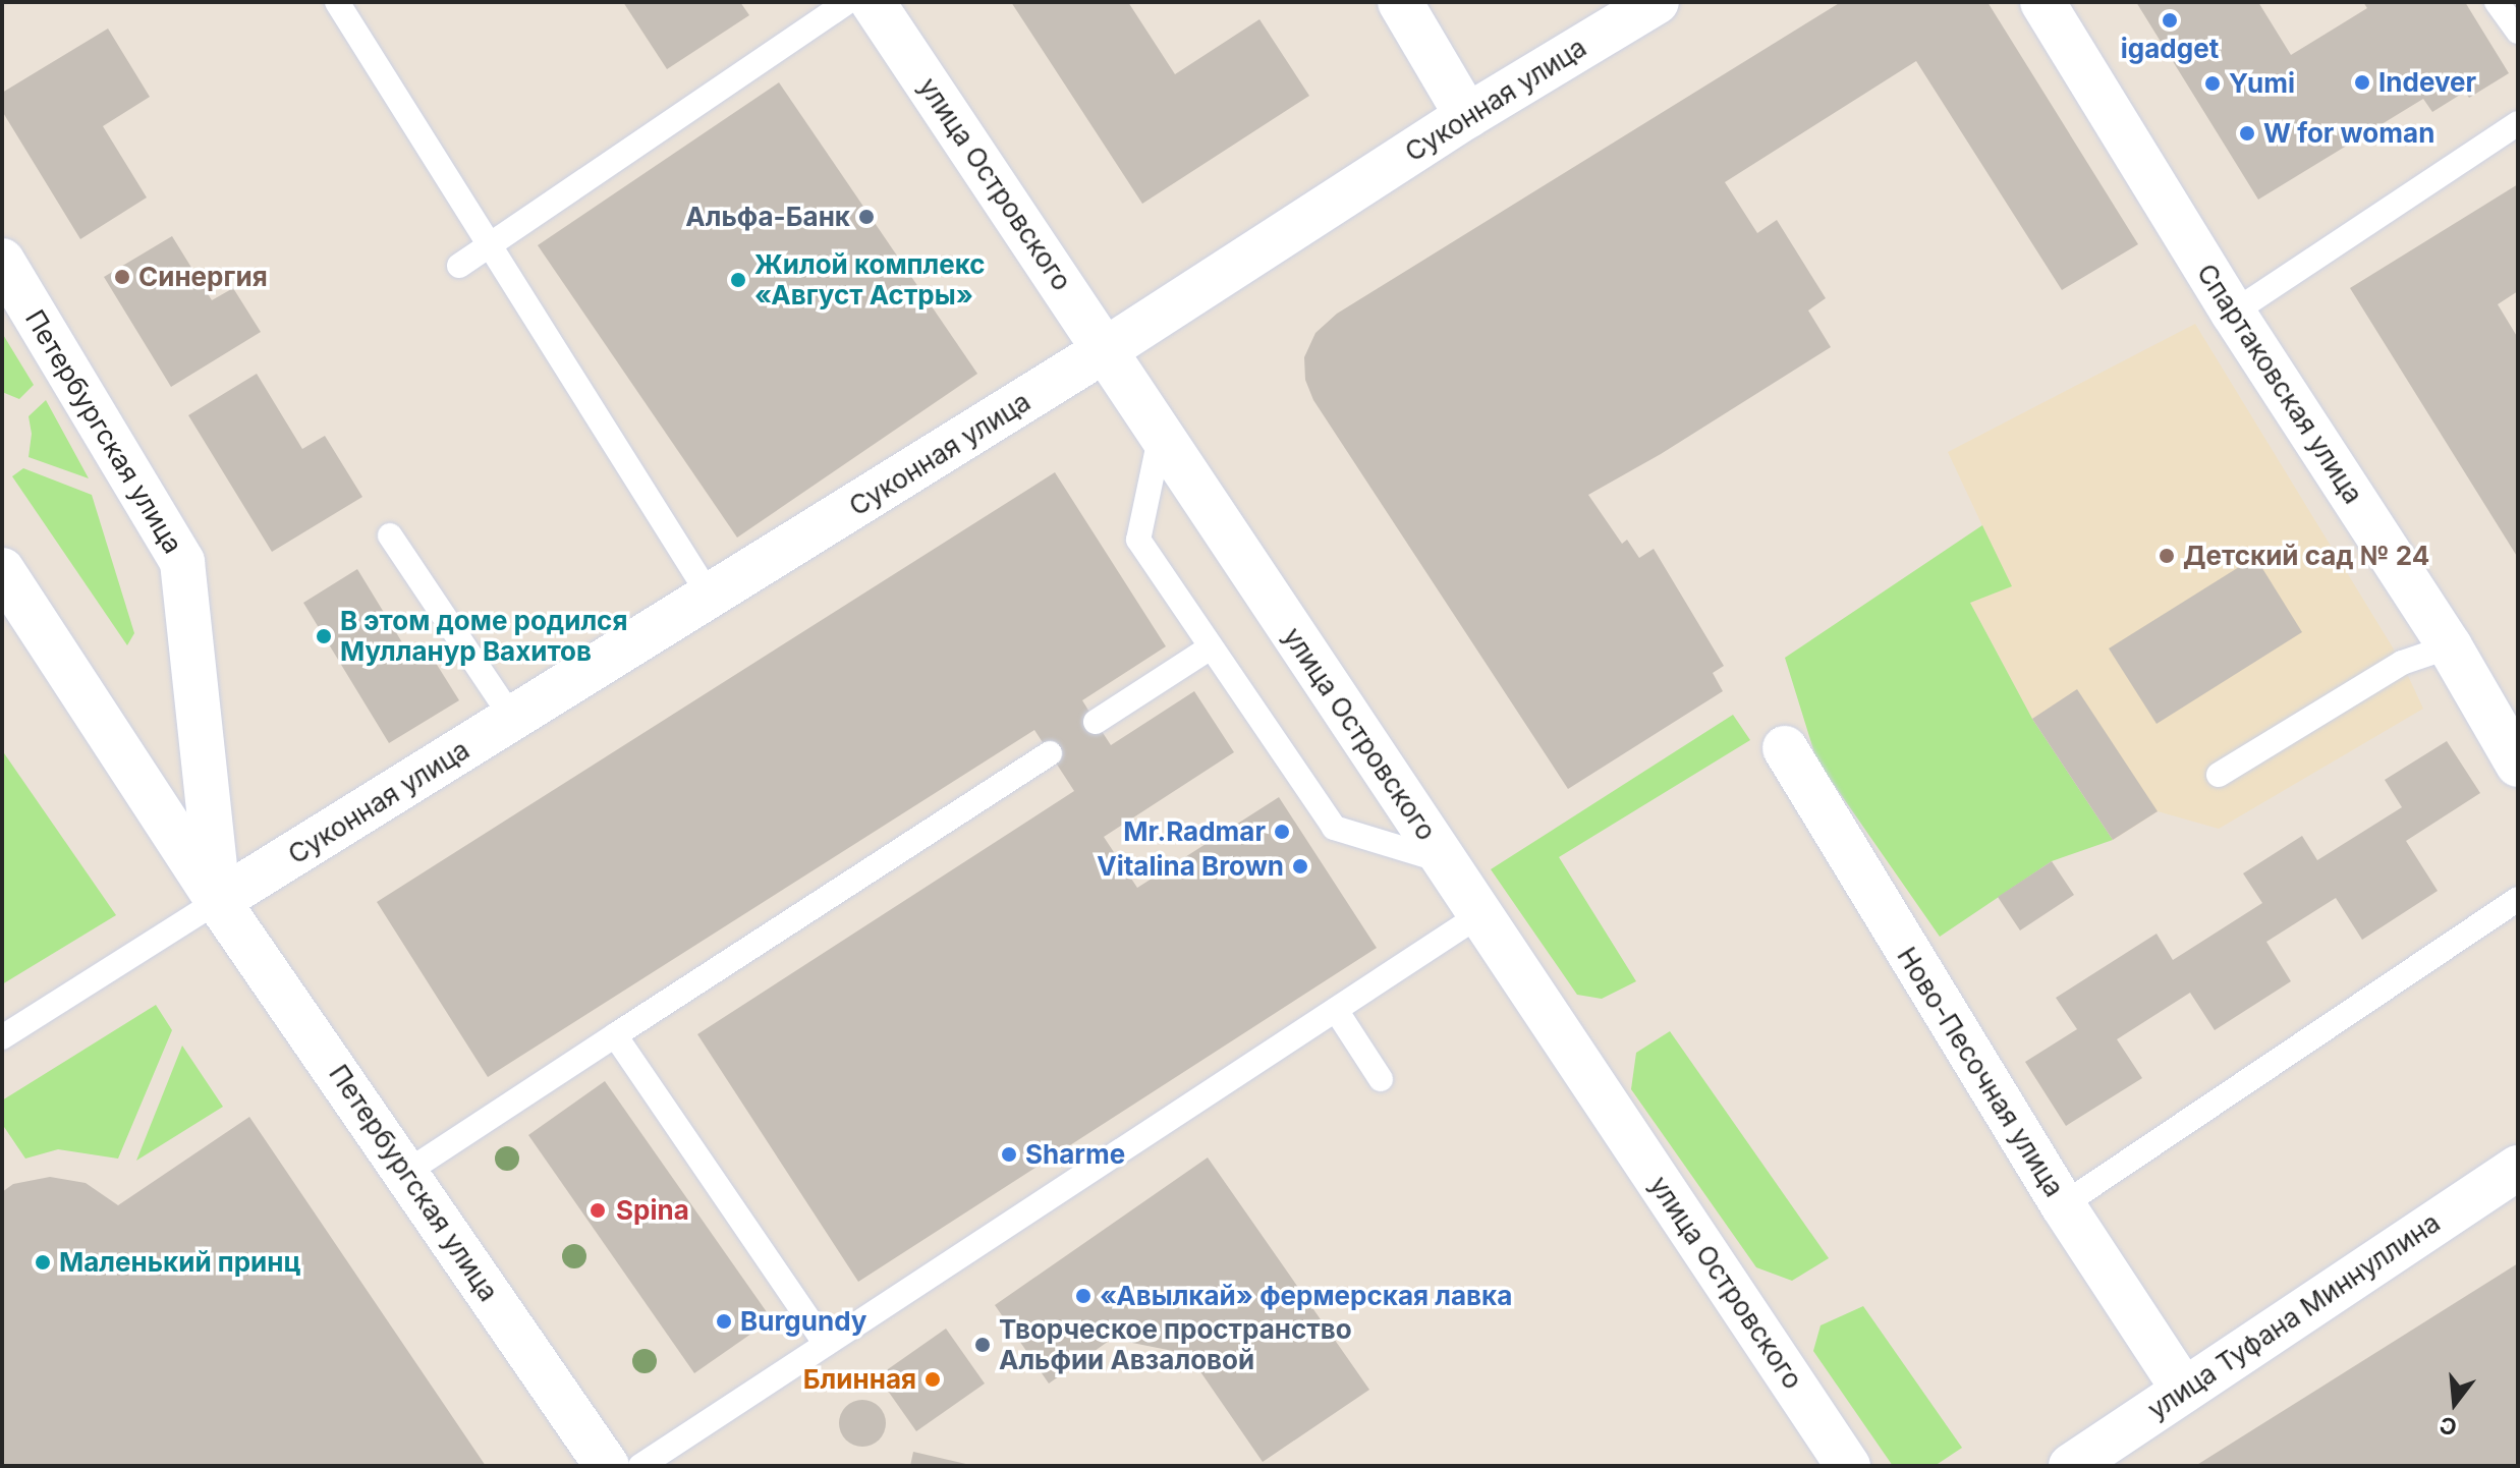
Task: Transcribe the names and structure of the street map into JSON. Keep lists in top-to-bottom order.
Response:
{
  "streets": {
    "street": [
      "Суконная улица",
      "улица Островского",
      "Спартаковская улица",
      "Петербургская улица",
      "Ново-Песочная улица",
      "улица Туфана Миннуллина"
    ]
  },
  "crossings": [
    ["Суконная улица", "улица Островского"],
    ["Суконная улица", "Петербургская улица"],
    ["Ново-Песочная улица", "улица Туфана Миннуллина"]
  ],
  "places": [
    "igadget",
    "Indever",
    "Yumi",
    "W for woman",
    "Альфа-Банк",
    "Синергия",
    "Жилой комплекс «Август Астры»",
    "Детский сад № 24",
    "В этом доме родился Мулланур Вахитов",
    "Mr.Radmar",
    "Vitalina Brown",
    "Sharme",
    "Spina",
    "Маленький принц",
    "«Авылкай» фермерская лавка",
    "Burgundy",
    "Творческое пространство Альфии Авзаловой",
    "Блинная"
  ],
  "north": "bottom"
}
